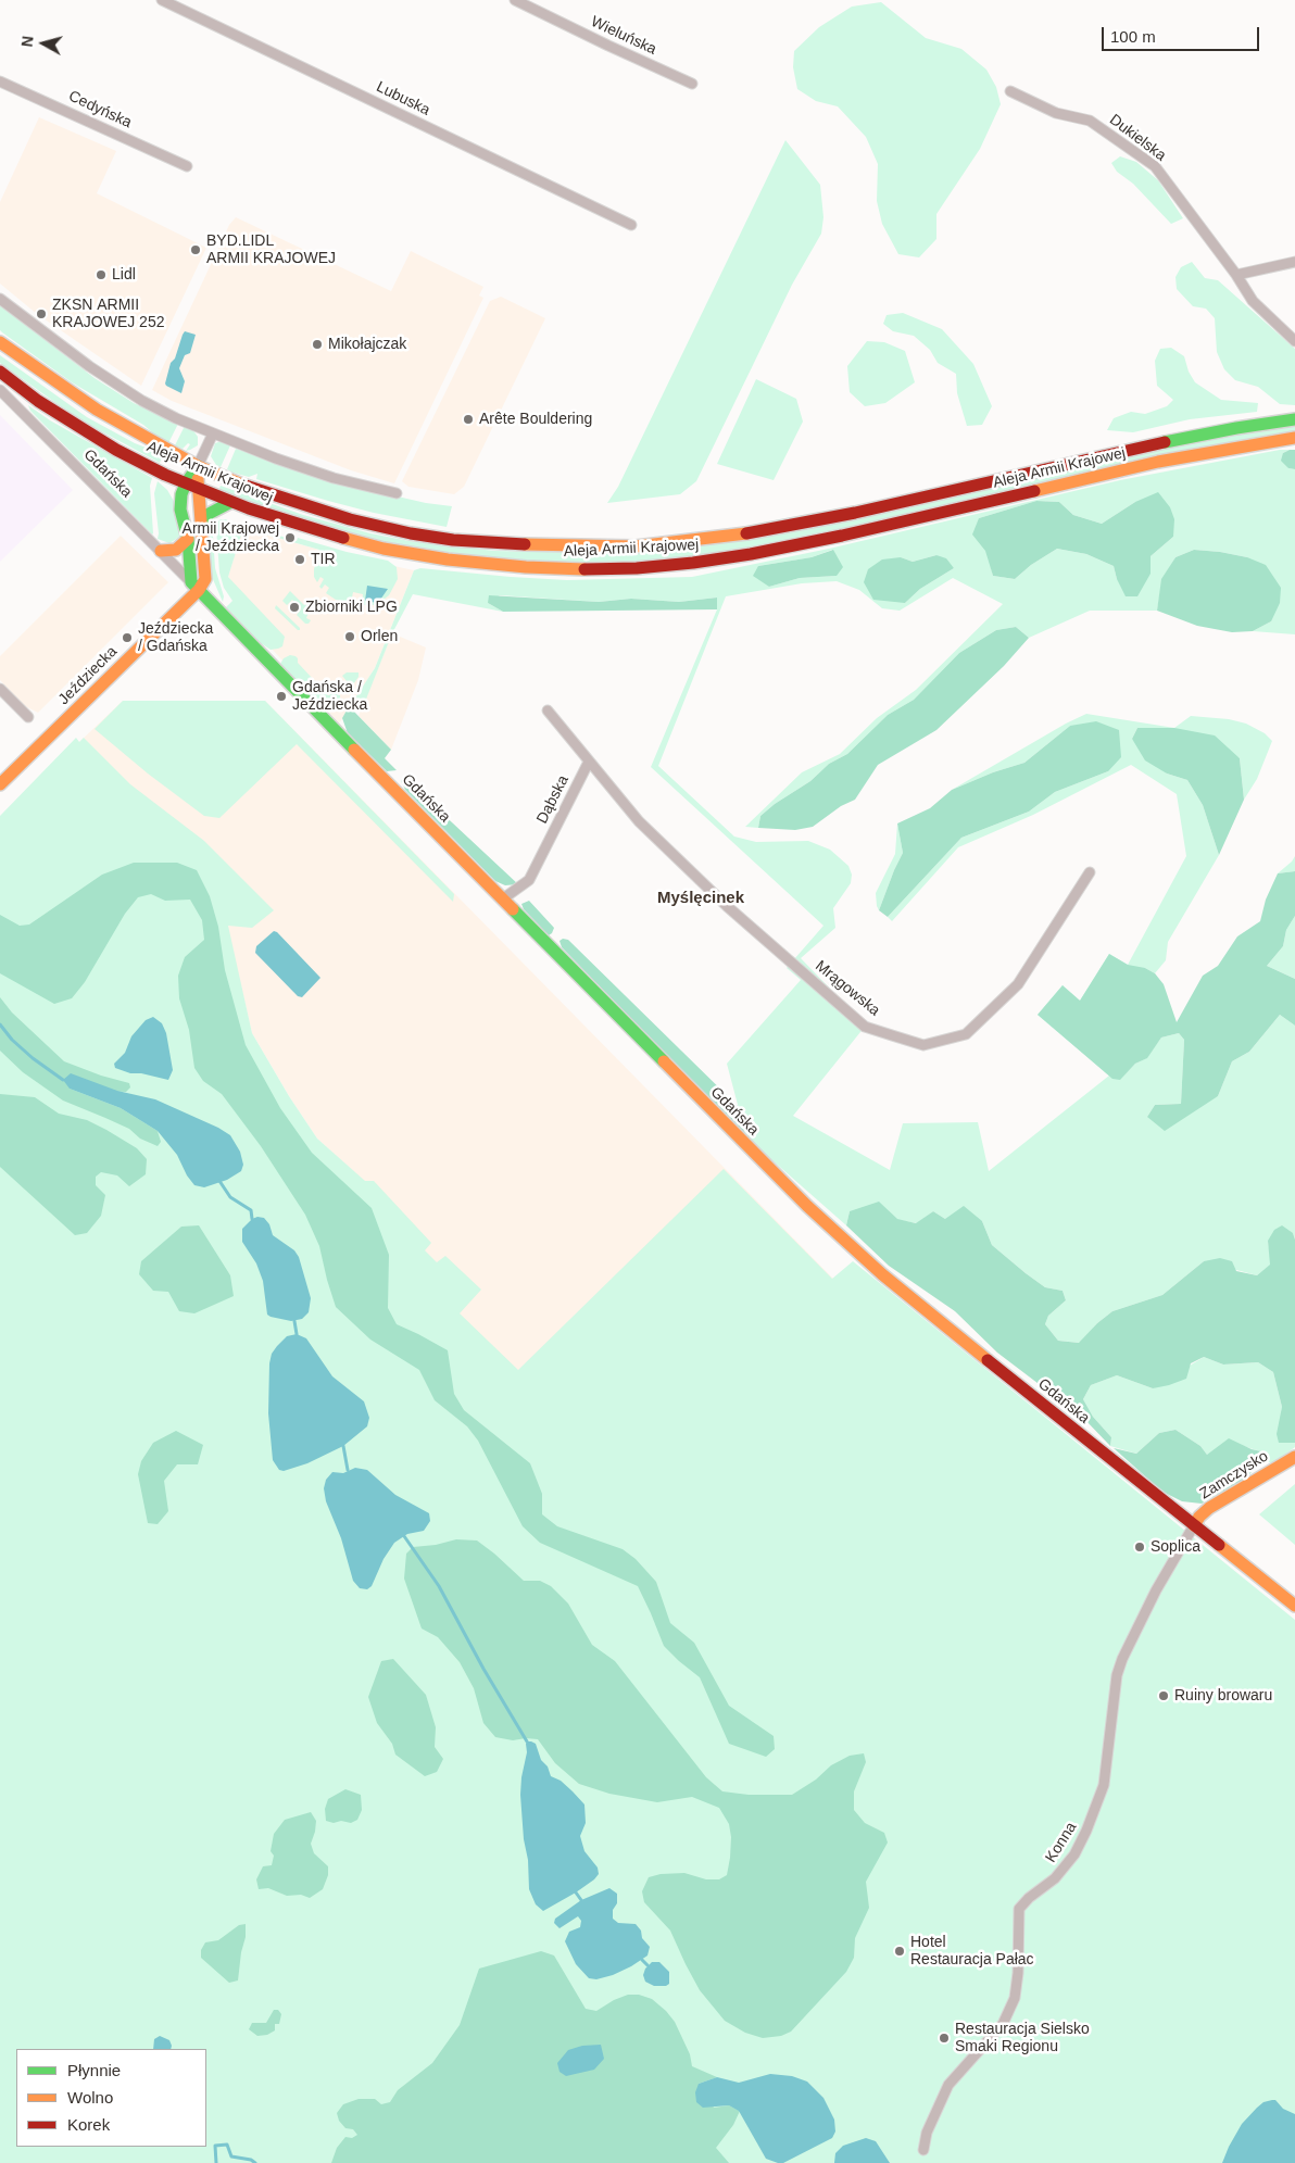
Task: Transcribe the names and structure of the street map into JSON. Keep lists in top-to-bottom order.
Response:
{
  "streets": {
    "main road": [
      "Aleja Armii Krajowej",
      "Gdańska",
      "Jeździecka",
      "Zamczysko"
    ],
    "street": [
      "Wieluńska",
      "Lubuska",
      "Cedyńska",
      "Dukielska",
      "Dąbska",
      "Mrągowska",
      "Konna"
    ]
  },
  "crossings": [
    ["Gdańska", "Jeździecka"],
    ["Gdańska", "Dąbska"],
    ["Gdańska", "Zamczysko"],
    ["Gdańska", "Konna"],
    ["Dąbska", "Mrągowska"],
    ["Zamczysko", "Konna"]
  ],
  "districts": ["Myślęcinek"],
  "places": [
    "BYD.LIDL ARMII KRAJOWEJ",
    "Lidl",
    "ZKSN ARMII KRAJOWEJ 252",
    "Mikołajczak",
    "Arête Bouldering",
    "Armii Krajowej / Jeździecka",
    "TIR",
    "Zbiorniki LPG",
    "Orlen",
    "Jeździecka / Gdańska",
    "Gdańska / Jeździecka",
    "Soplica",
    "Ruiny browaru",
    "Hotel Restauracja Pałac",
    "Restauracja Sielsko Smaki Regionu"
  ],
  "legend": ["Płynnie", "Wolno", "Korek"],
  "scale_bar": "100 m",
  "north": "left"
}
